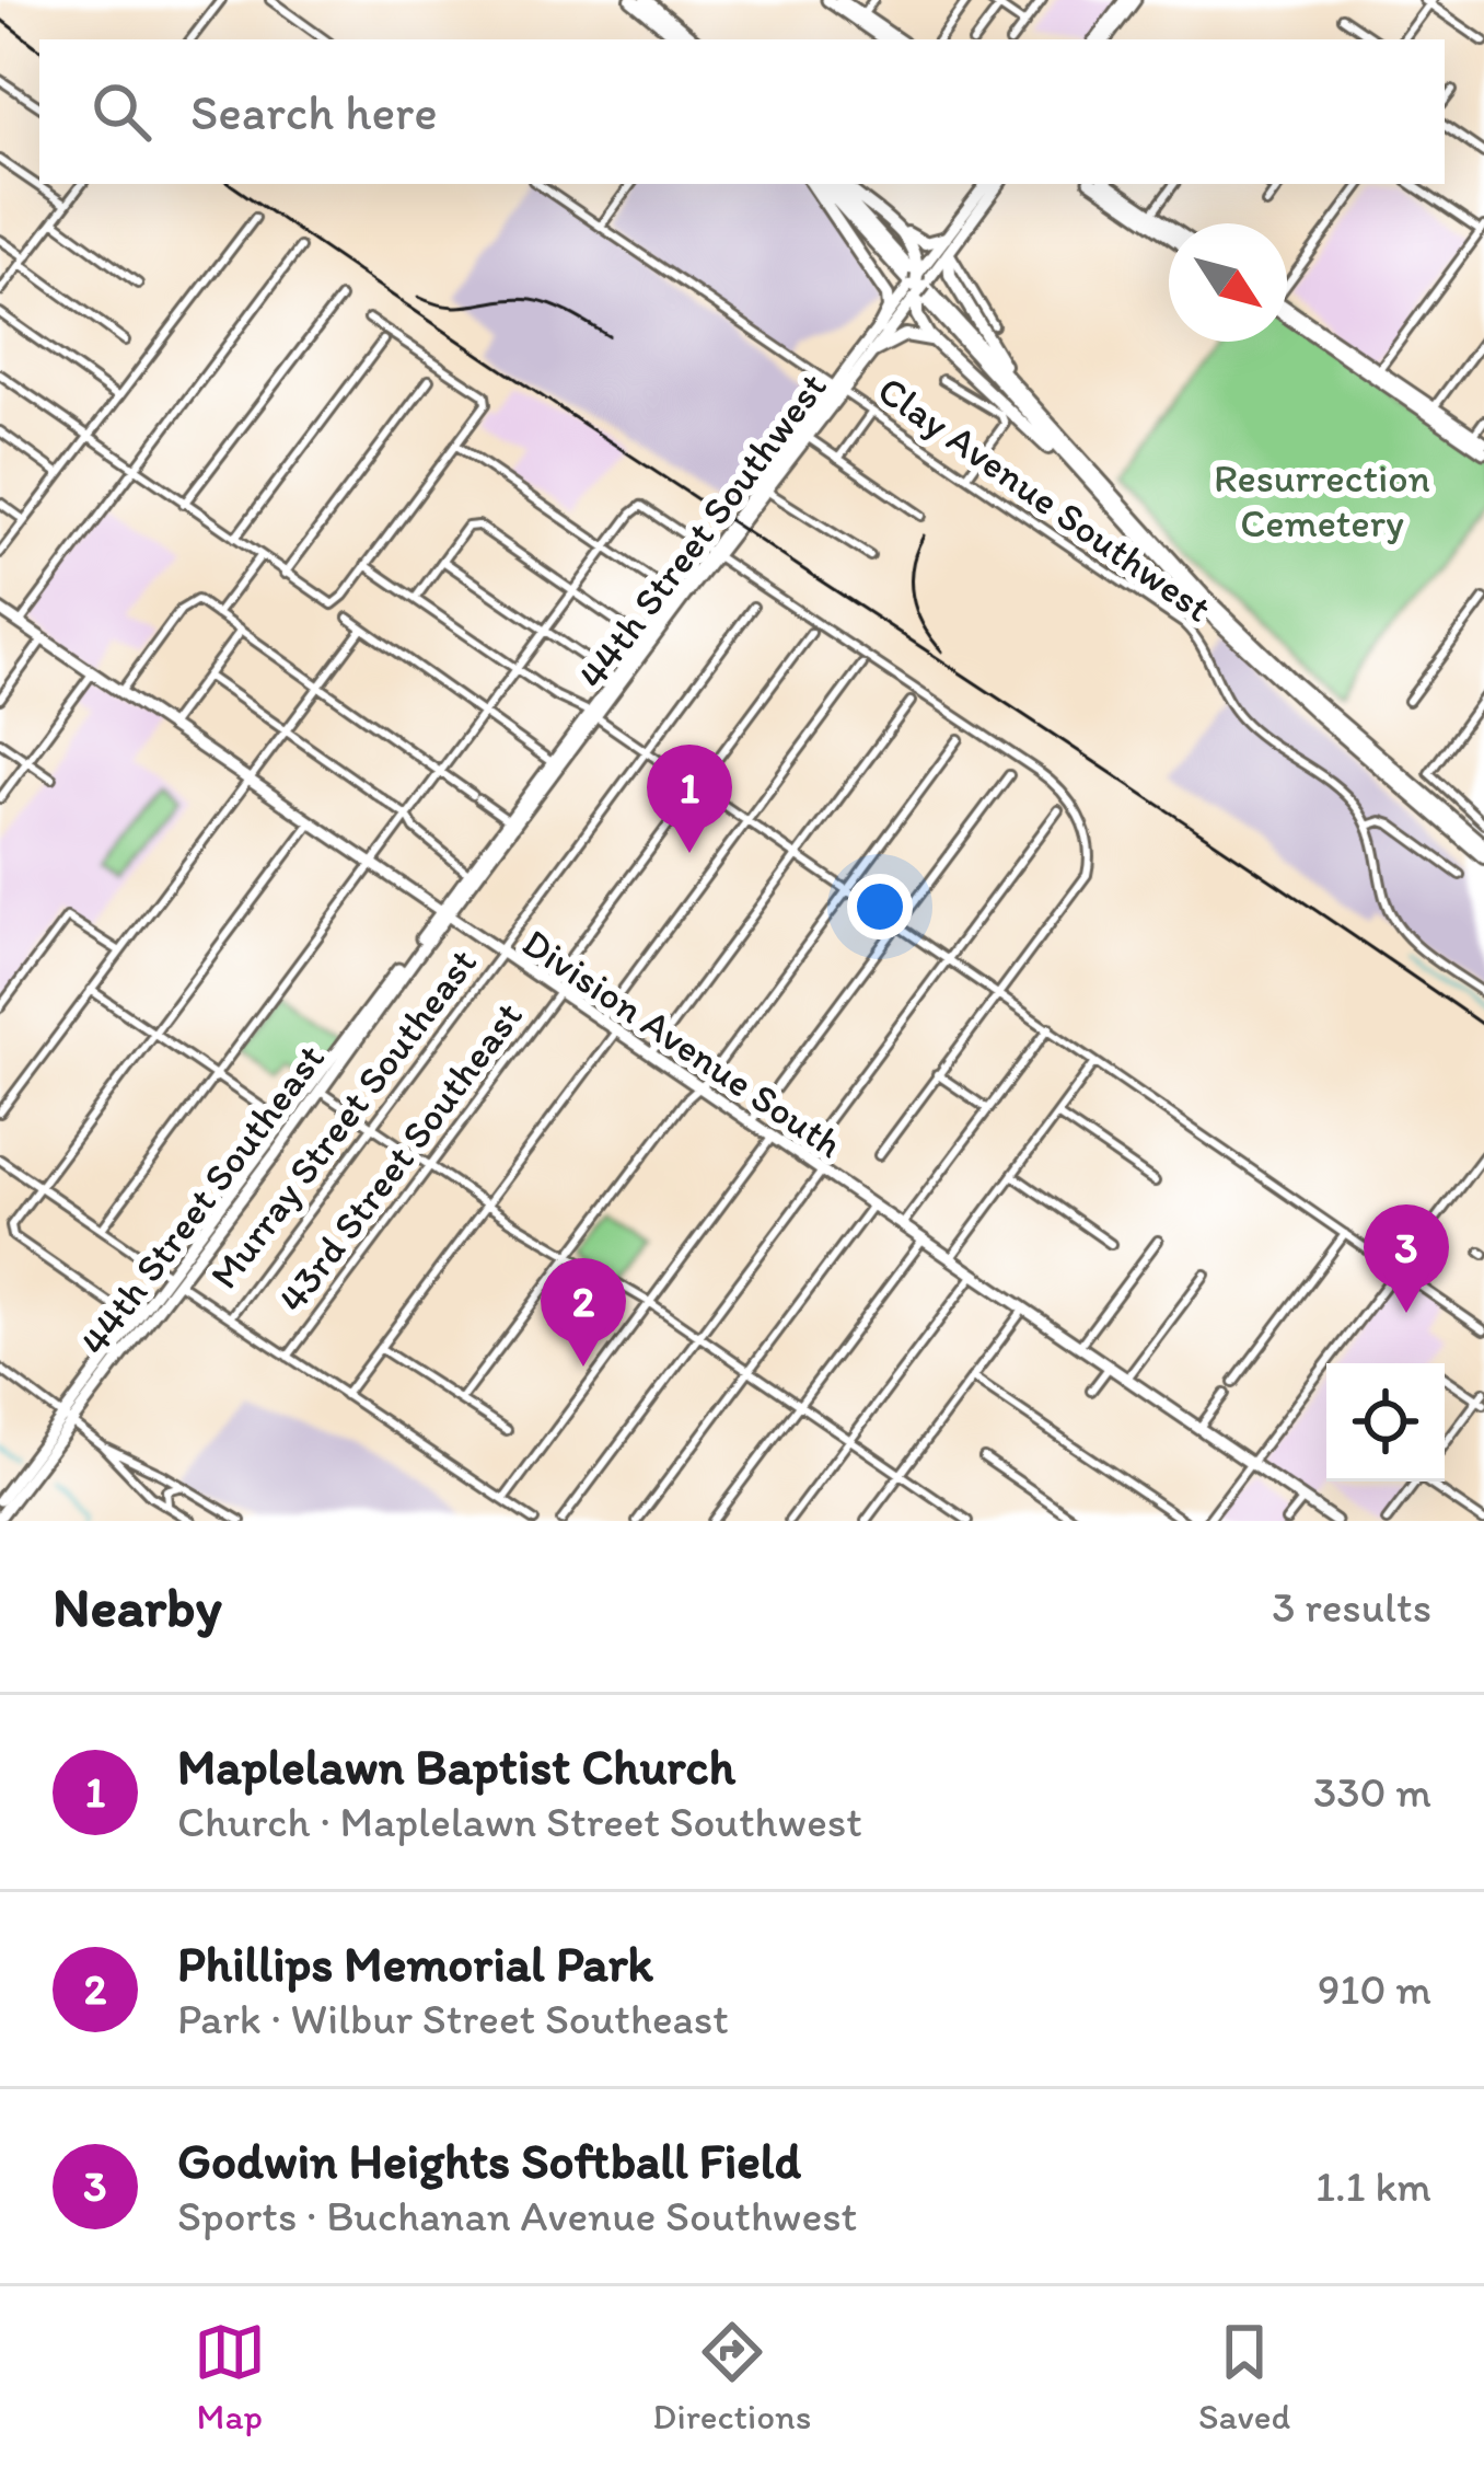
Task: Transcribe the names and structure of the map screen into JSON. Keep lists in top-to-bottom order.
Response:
{
  "streets": {
    "main road": ["44th Street Southwest", "Division Avenue South", "44th Street Southeast"],
    "street": ["Clay Avenue Southwest", "Murray Street Southeast", "43rd Street Southeast"]
  },
  "crossings": [
    ["Clay Avenue Southwest", "44th Street Southwest"],
    ["44th Street Southwest", "Division Avenue South"],
    ["44th Street Southwest", "44th Street Southeast"],
    ["Division Avenue South", "Murray Street Southeast"],
    ["Division Avenue South", "43rd Street Southeast"],
    ["Division Avenue South", "44th Street Southeast"]
  ],
  "parks": ["Resurrection Cemetery"],
  "north": "bottom right",
  "page": {
    "search": "Search here",
    "pins": ["1", "3", "2"],
    "heading": ["Nearby", "3 results"],
    "list": [
      {
        "mark": "1",
        "name": "Maplelawn Baptist Church",
        "note": "Church · Maplelawn Street Southwest",
        "value": "330 m"
      },
      {
        "mark": "2",
        "name": "Phillips Memorial Park",
        "note": "Park · Wilbur Street Southeast",
        "value": "910 m"
      },
      {
        "mark": "3",
        "name": "Godwin Heights Softball Field",
        "note": "Sports · Buchanan Avenue Southwest",
        "value": "1.1 km"
      }
    ],
    "nav": ["Map", "Directions", "Saved"]
  }
}
